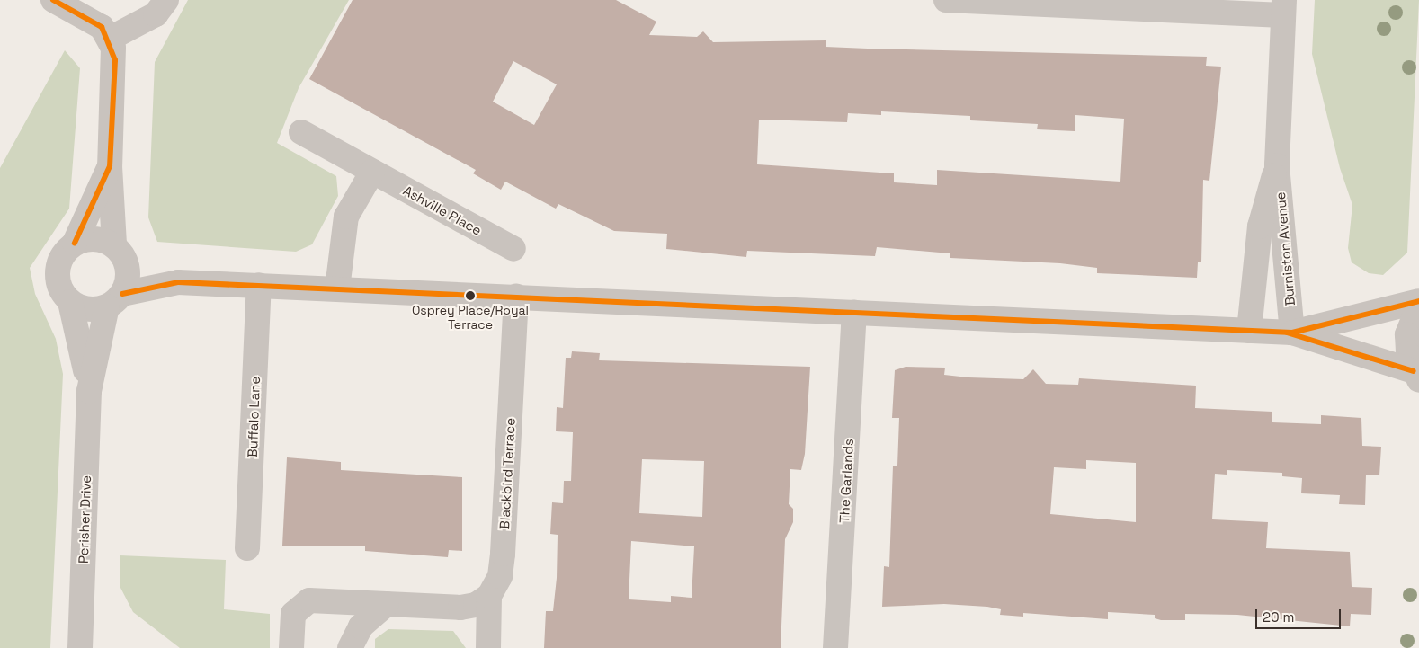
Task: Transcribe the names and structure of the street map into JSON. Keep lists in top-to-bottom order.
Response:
{
  "streets": {
    "street": [
      "Ashville Place",
      "Burniston Avenue",
      "Buffalo Lane",
      "Blackbird Terrace",
      "The Garlands",
      "Perisher Drive"
    ]
  },
  "places": ["Osprey Place/Royal Terrace"],
  "scale_bar": "20 m"
}
